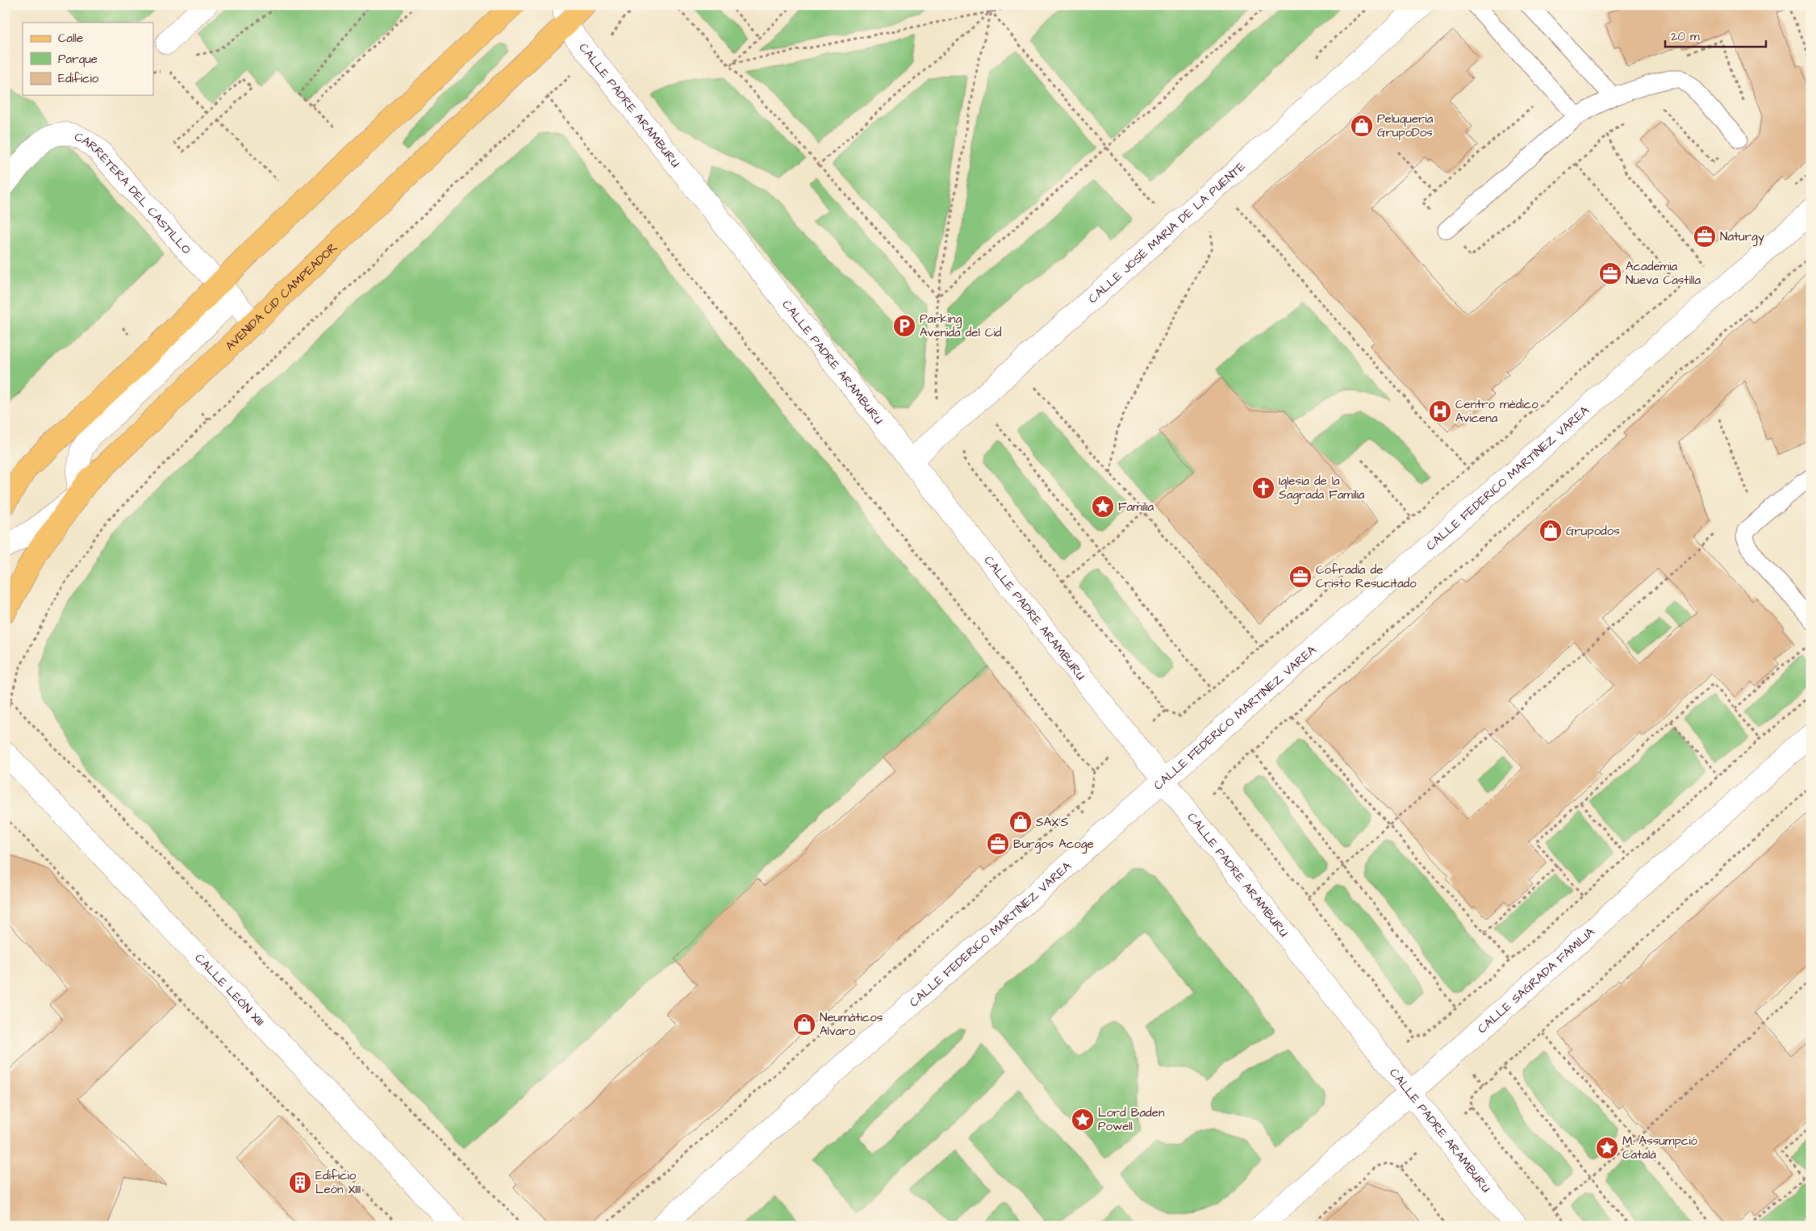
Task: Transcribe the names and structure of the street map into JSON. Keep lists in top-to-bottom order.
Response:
{
  "streets": {
    "main road": ["AVENIDA CID CAMPEADOR"],
    "street": [
      "CALLE PADRE ARAMBURU",
      "CARRETERA DEL CASTILLO",
      "CALLE JOSÉ MARÍA DE LA PUENTE",
      "CALLE FEDERICO MARTÍNEZ VAREA",
      "CALLE SAGRADA FAMILIA",
      "CALLE LEÓN XIII"
    ]
  },
  "crossings": [
    ["CALLE PADRE ARAMBURU", "CALLE JOSÉ MARÍA DE LA PUENTE"],
    ["CALLE PADRE ARAMBURU", "AVENIDA CID CAMPEADOR"],
    ["CALLE PADRE ARAMBURU", "CALLE FEDERICO MARTÍNEZ VAREA"],
    ["CALLE PADRE ARAMBURU", "CALLE SAGRADA FAMILIA"],
    ["CARRETERA DEL CASTILLO", "AVENIDA CID CAMPEADOR"]
  ],
  "places": {
    "shop": [
      "Peluquería GrupoDos",
      "Grupodos",
      "SAX'S",
      "Neumáticos Alvaro"
    ],
    "office": [
      "Naturgy",
      "Academia Nueva Castilla",
      "Cofradía de Cristo Resucitado",
      "Burgos Acoge"
    ],
    "parking": ["Parking Avenida del Cid"],
    "hospital": ["Centro médico Avicena"],
    "church": ["Iglesia de la Sagrada Familia"],
    "place": ["Familia", "Lord Baden Powell", "M. Assumpció Català"],
    "building": ["Edificio León XIII"]
  },
  "legend": ["Calle", "Parque", "Edificio"],
  "scale_bar": "20 m"
}
